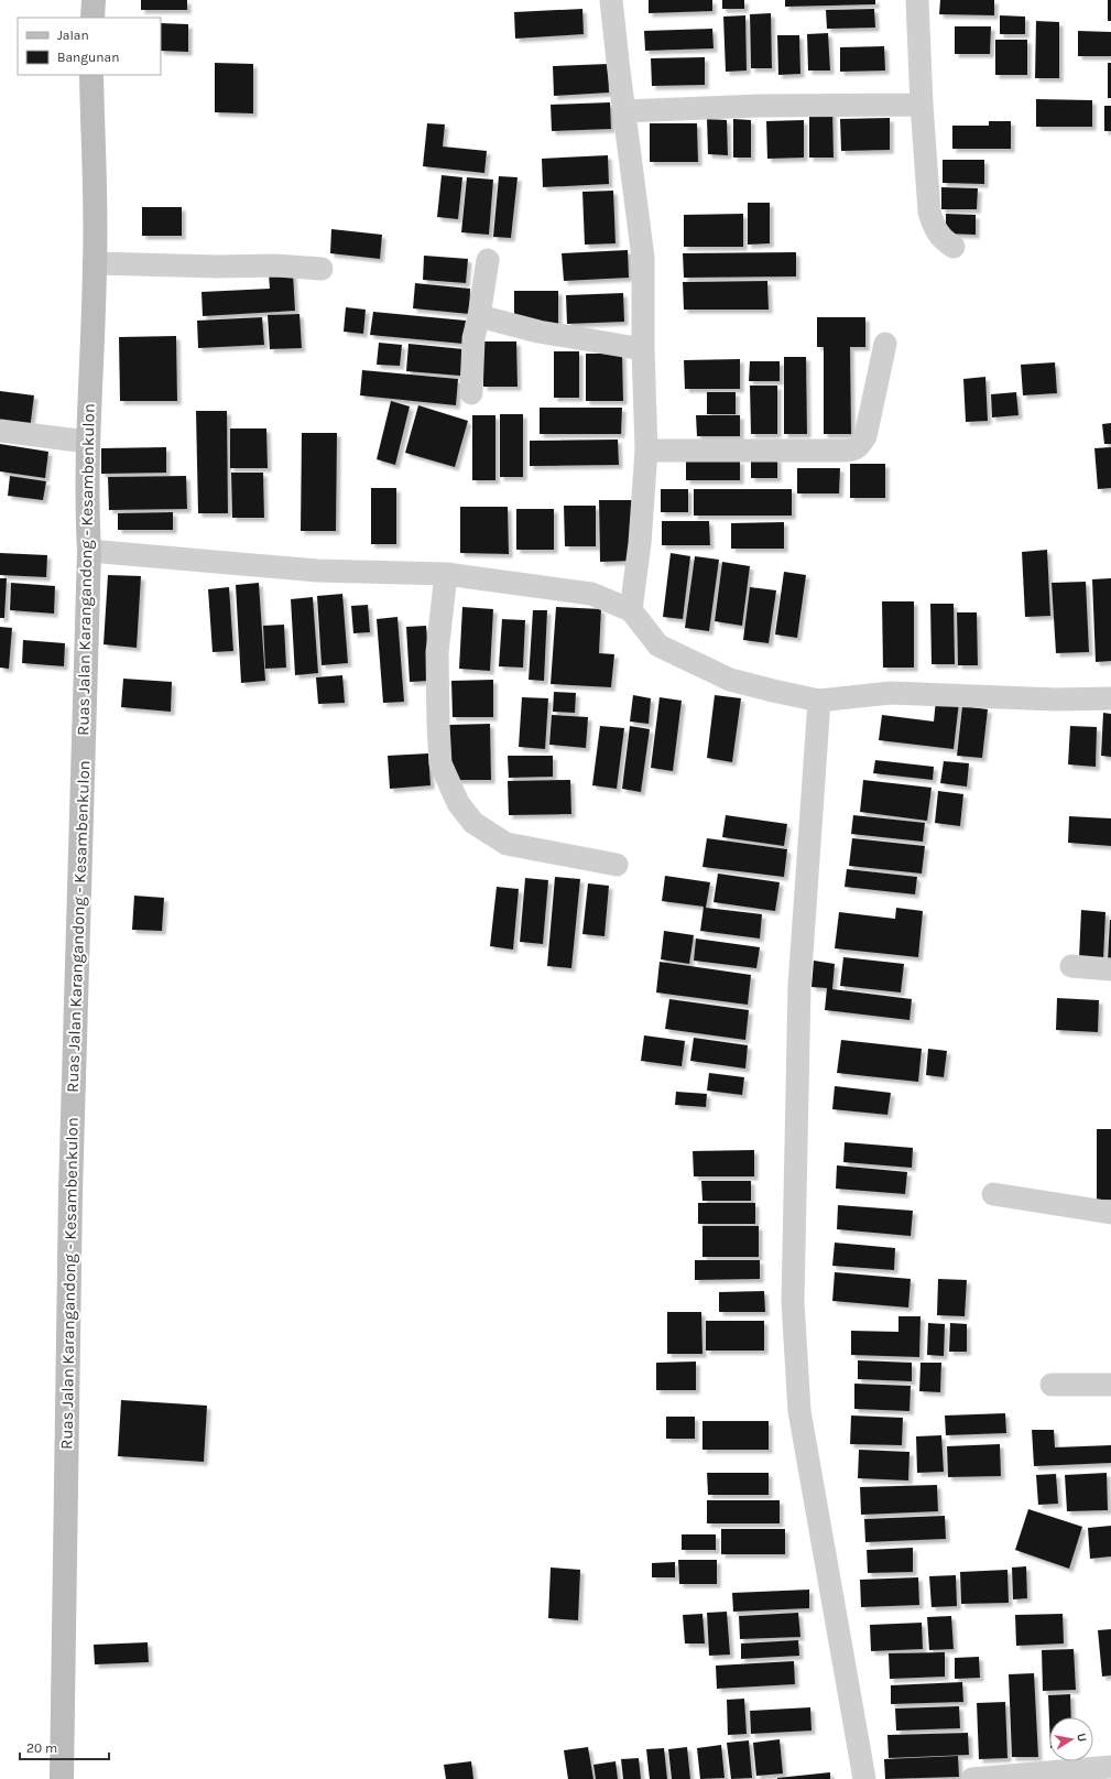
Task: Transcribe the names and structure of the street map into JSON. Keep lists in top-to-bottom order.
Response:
{
  "streets": {
    "main road": ["Ruas Jalan Karangandong - Kesambenkulon"]
  },
  "legend": ["Jalan", "Bangunan"],
  "scale_bar": "20 m",
  "north": "right"
}
